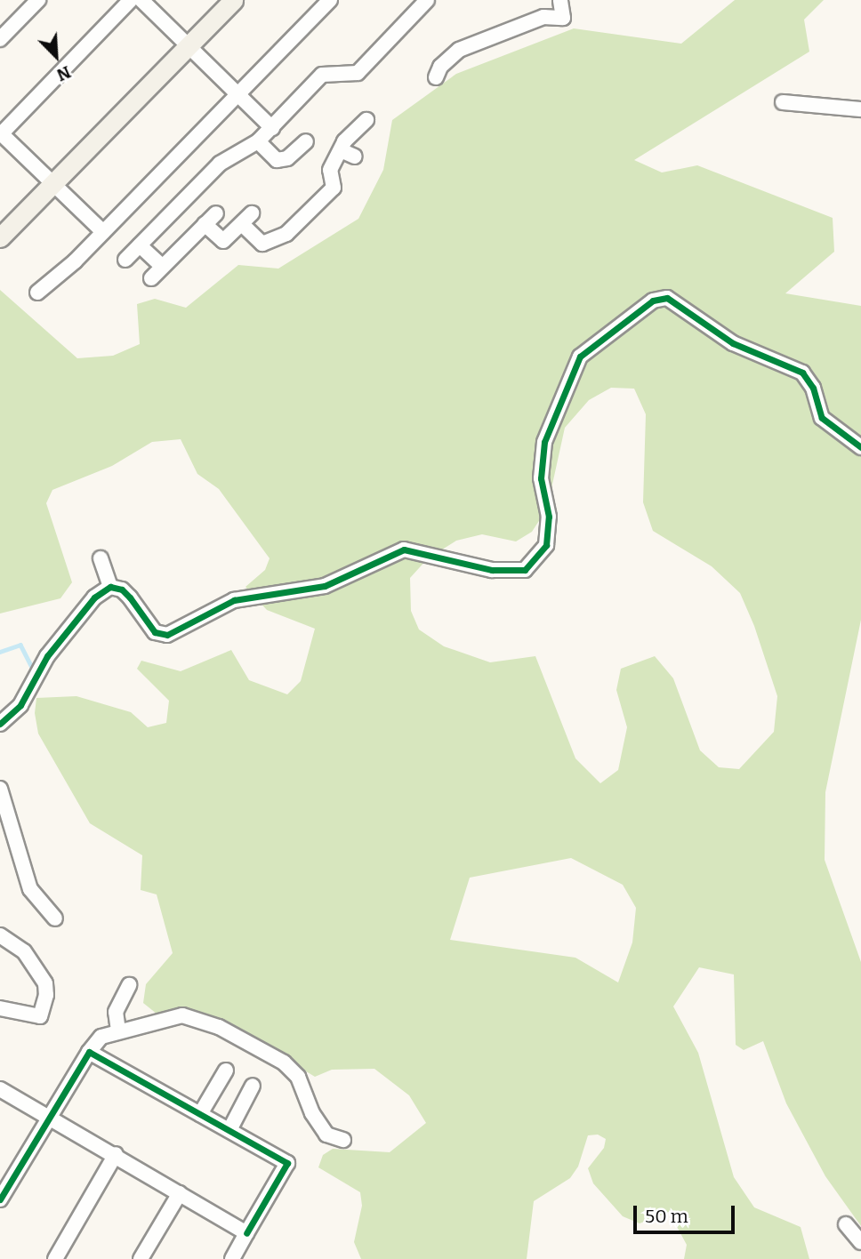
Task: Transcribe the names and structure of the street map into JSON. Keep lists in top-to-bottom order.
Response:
{
  "scale_bar": "50 m",
  "north": "bottom right"
}
